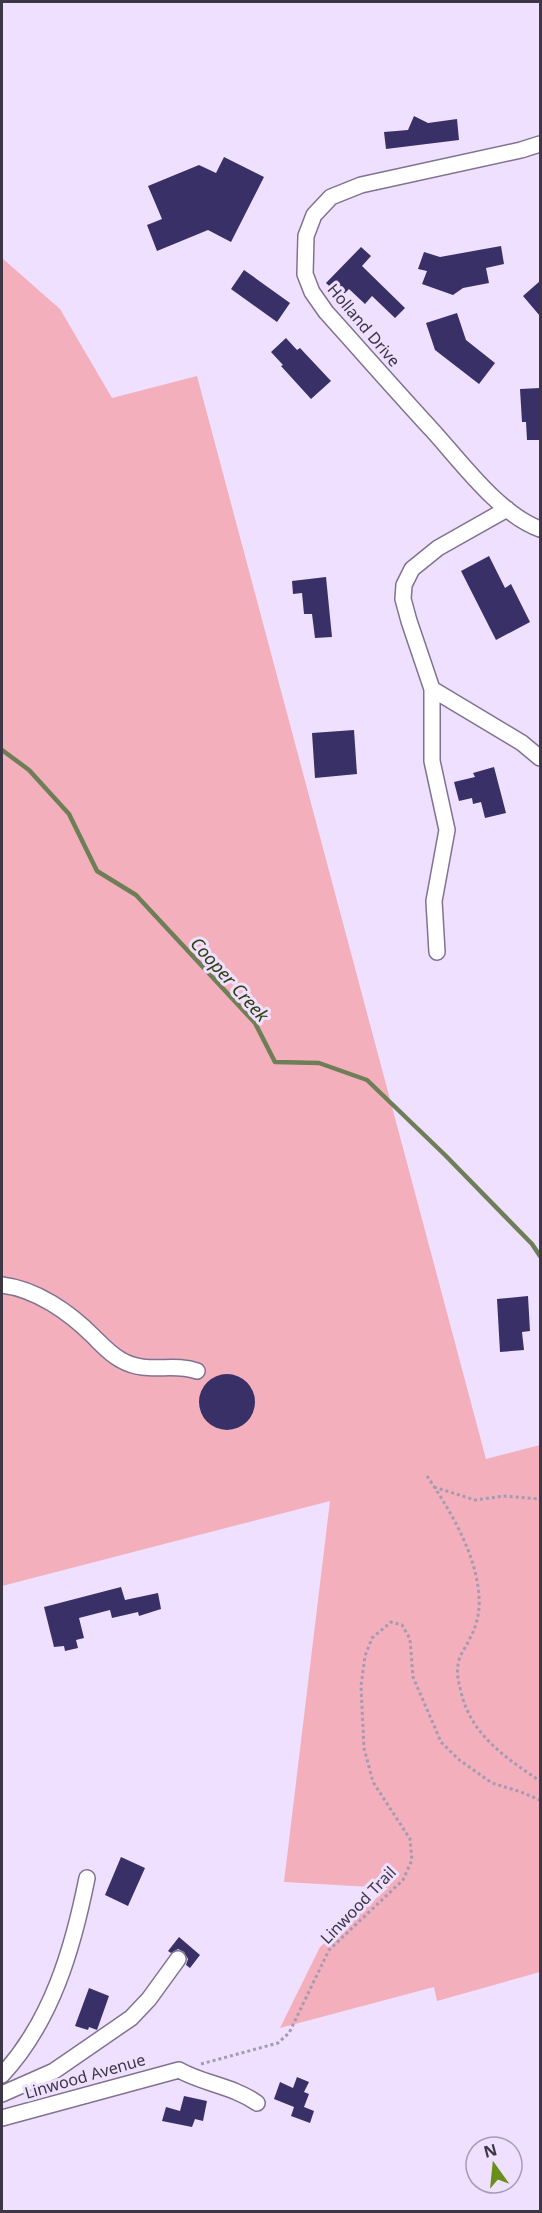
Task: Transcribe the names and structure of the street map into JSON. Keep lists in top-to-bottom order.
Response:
{
  "streets": {
    "street": ["Holland Drive", "Linwood Avenue"],
    "path": ["Linwood Trail"]
  },
  "crossings": [
    ["Linwood Trail", "Linwood Avenue"]
  ],
  "water": ["Cooper Creek"],
  "north": "top"
}
